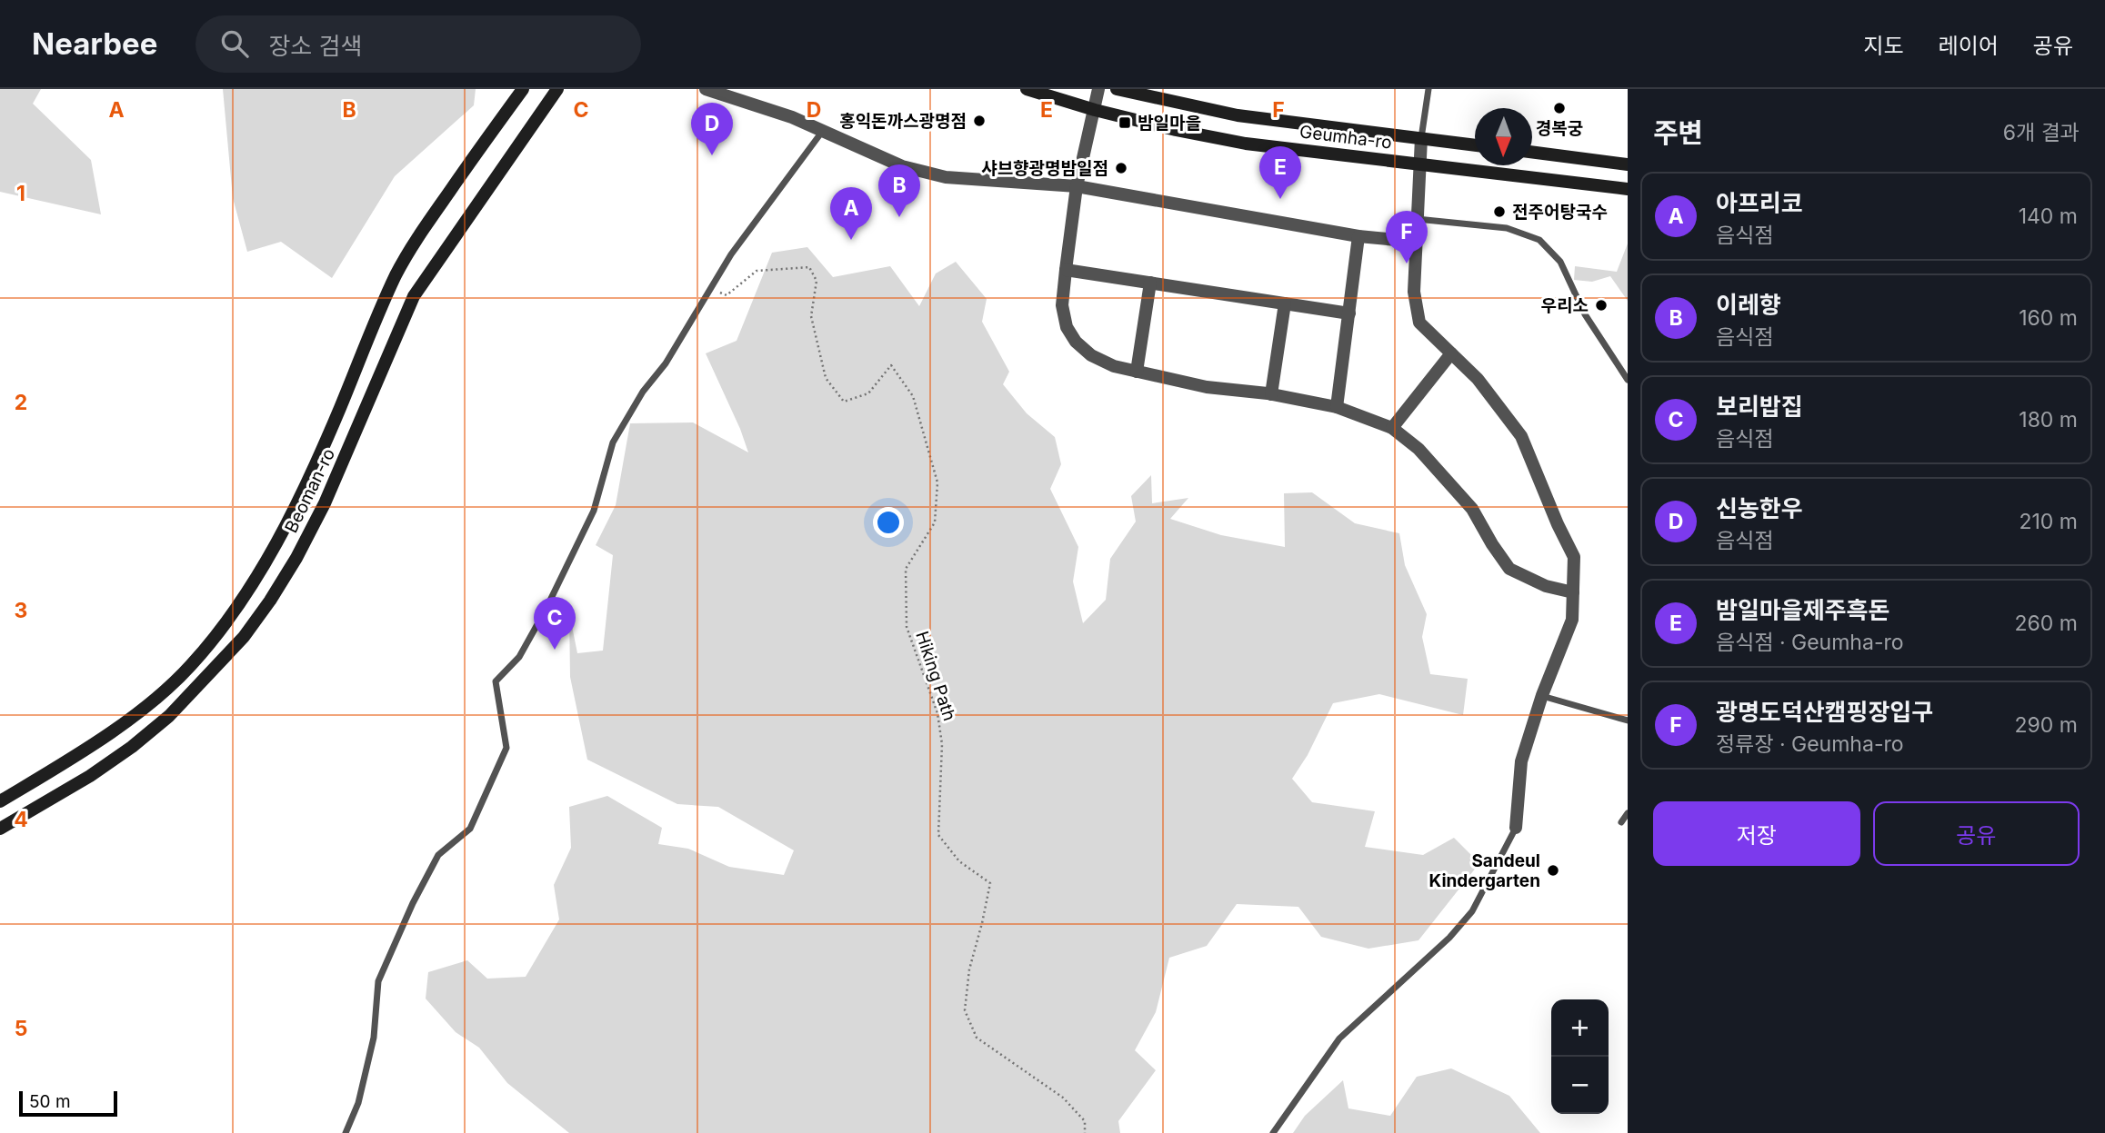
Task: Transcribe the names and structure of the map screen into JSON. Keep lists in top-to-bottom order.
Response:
{
  "streets": {
    "main road": ["Geumha-ro", "Beoman-ro"],
    "path": ["Hiking Path"]
  },
  "places": {
    "other": [
      "경복궁",
      "홍익돈까스광명점",
      "샤브향광명밤일점",
      "전주어탕국수",
      "우리소",
      "Sandeul Kindergarten"
    ],
    "transit": ["밤일마을"]
  },
  "scale_bar": "50 m",
  "north": "bottom",
  "page": {
    "header": "Nearbee",
    "search": "장소 검색",
    "nav": ["지도", "레이어", "공유"],
    "heading": ["주변", "6개 결과"],
    "pins": [
      "D",
      "E",
      "B",
      "A",
      "F",
      "C"
    ],
    "list": [
      {
        "mark": "A",
        "name": "아프리코",
        "note": "음식점",
        "value": "140 m"
      },
      {
        "mark": "B",
        "name": "이레향",
        "note": "음식점",
        "value": "160 m"
      },
      {
        "mark": "C",
        "name": "보리밥집",
        "note": "음식점",
        "value": "180 m"
      },
      {
        "mark": "D",
        "name": "신농한우",
        "note": "음식점",
        "value": "210 m"
      },
      {
        "mark": "E",
        "name": "밤일마을제주흑돈",
        "note": "음식점 · Geumha-ro",
        "value": "260 m"
      },
      {
        "mark": "F",
        "name": "광명도덕산캠핑장입구",
        "note": "정류장 · Geumha-ro",
        "value": "290 m"
      }
    ],
    "buttons": ["저장", "공유"],
    "map_buttons": ["+", "−"],
    "scale": "50 m"
  },
  "grid": {
    "columns": [
      "A",
      "B",
      "C",
      "D",
      "E",
      "F"
    ],
    "rows": [
      "1",
      "2",
      "3",
      "4",
      "5"
    ]
  }
}
